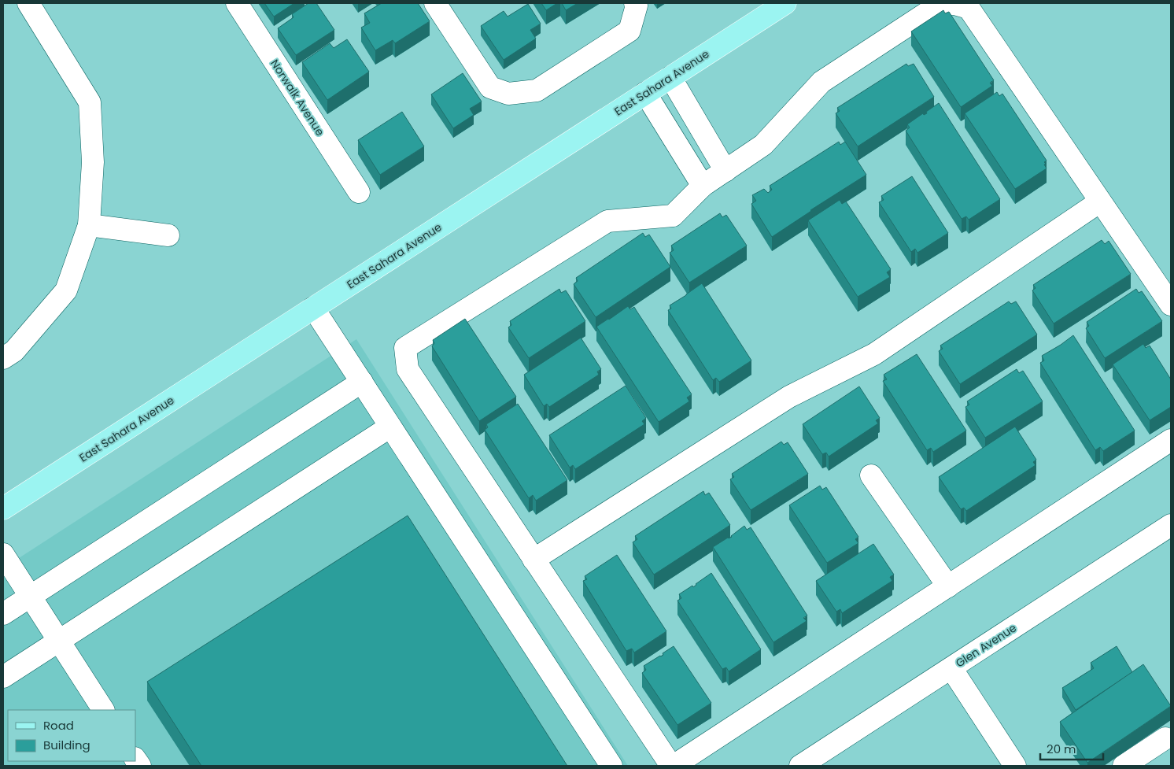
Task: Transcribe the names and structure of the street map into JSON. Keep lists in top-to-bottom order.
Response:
{
  "streets": {
    "main road": ["East Sahara Avenue"],
    "street": ["Norwalk Avenue", "Glen Avenue"]
  },
  "legend": ["Road", "Building"],
  "scale_bar": "20 m"
}
